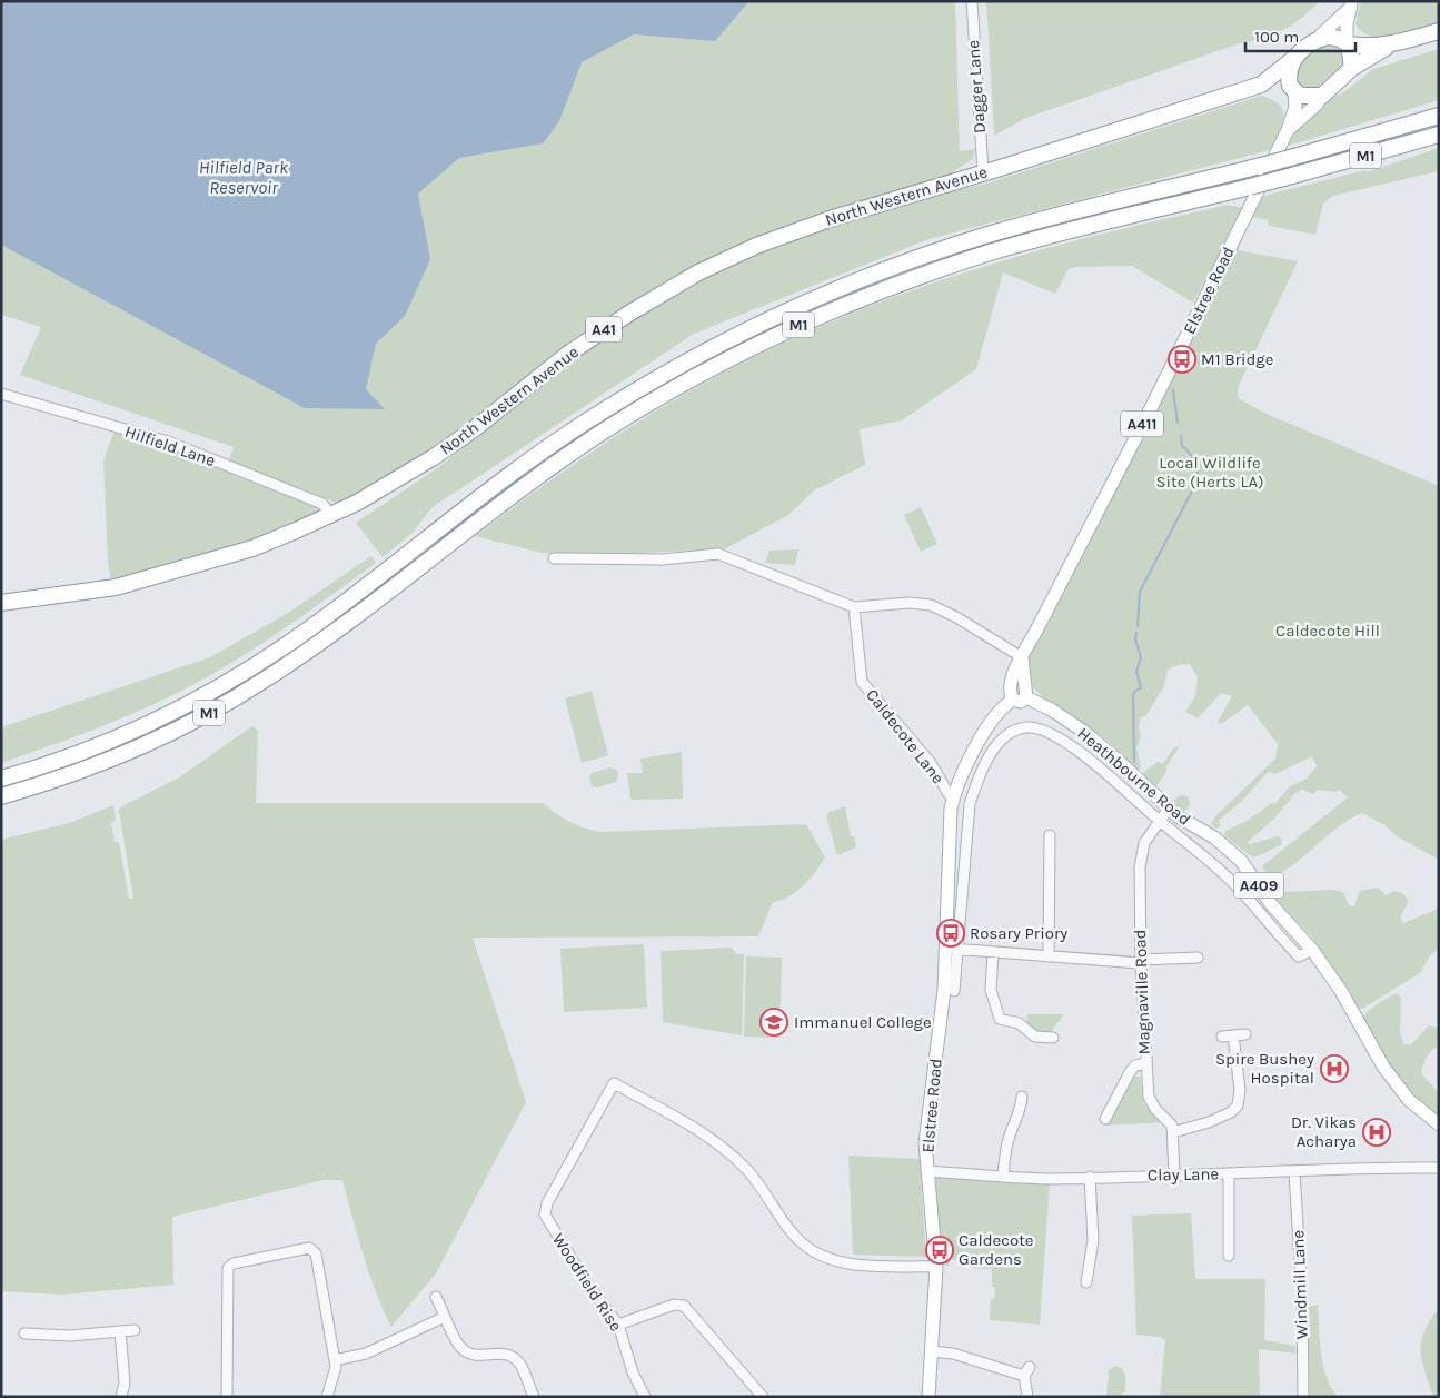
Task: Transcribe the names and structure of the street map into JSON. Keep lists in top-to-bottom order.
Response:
{
  "streets": {
    "highway": ["M1", "North Western Avenue", "A41"],
    "main road": [
      "Elstree Road",
      "A411",
      "Heathbourne Road",
      "A409"
    ],
    "street": [
      "Dagger Lane",
      "Hilfield Lane",
      "Caldecote Lane",
      "Magnaville Road",
      "Clay Lane",
      "Woodfield Rise",
      "Windmill Lane"
    ]
  },
  "crossings": [
    ["Dagger Lane", "North Western Avenue"],
    ["North Western Avenue", "Elstree Road"],
    ["North Western Avenue", "Hilfield Lane"],
    ["Elstree Road", "Caldecote Lane"],
    ["Elstree Road", "Heathbourne Road"],
    ["Elstree Road", "Clay Lane"],
    ["Elstree Road", "Woodfield Rise"],
    ["Heathbourne Road", "Magnaville Road"],
    ["Clay Lane", "Windmill Lane"]
  ],
  "water": ["Hilfield Park Reservoir"],
  "parks": ["Local Wildlife Site (Herts LA)", "Caldecote Hill"],
  "places": {
    "bus stop": ["M1 Bridge", "Rosary Priory", "Caldecote Gardens"],
    "school or university": ["Immanuel College"],
    "hospital": ["Spire Bushey Hospital", "Dr. Vikas Acharya"]
  },
  "scale_bar": "100 m"
}
